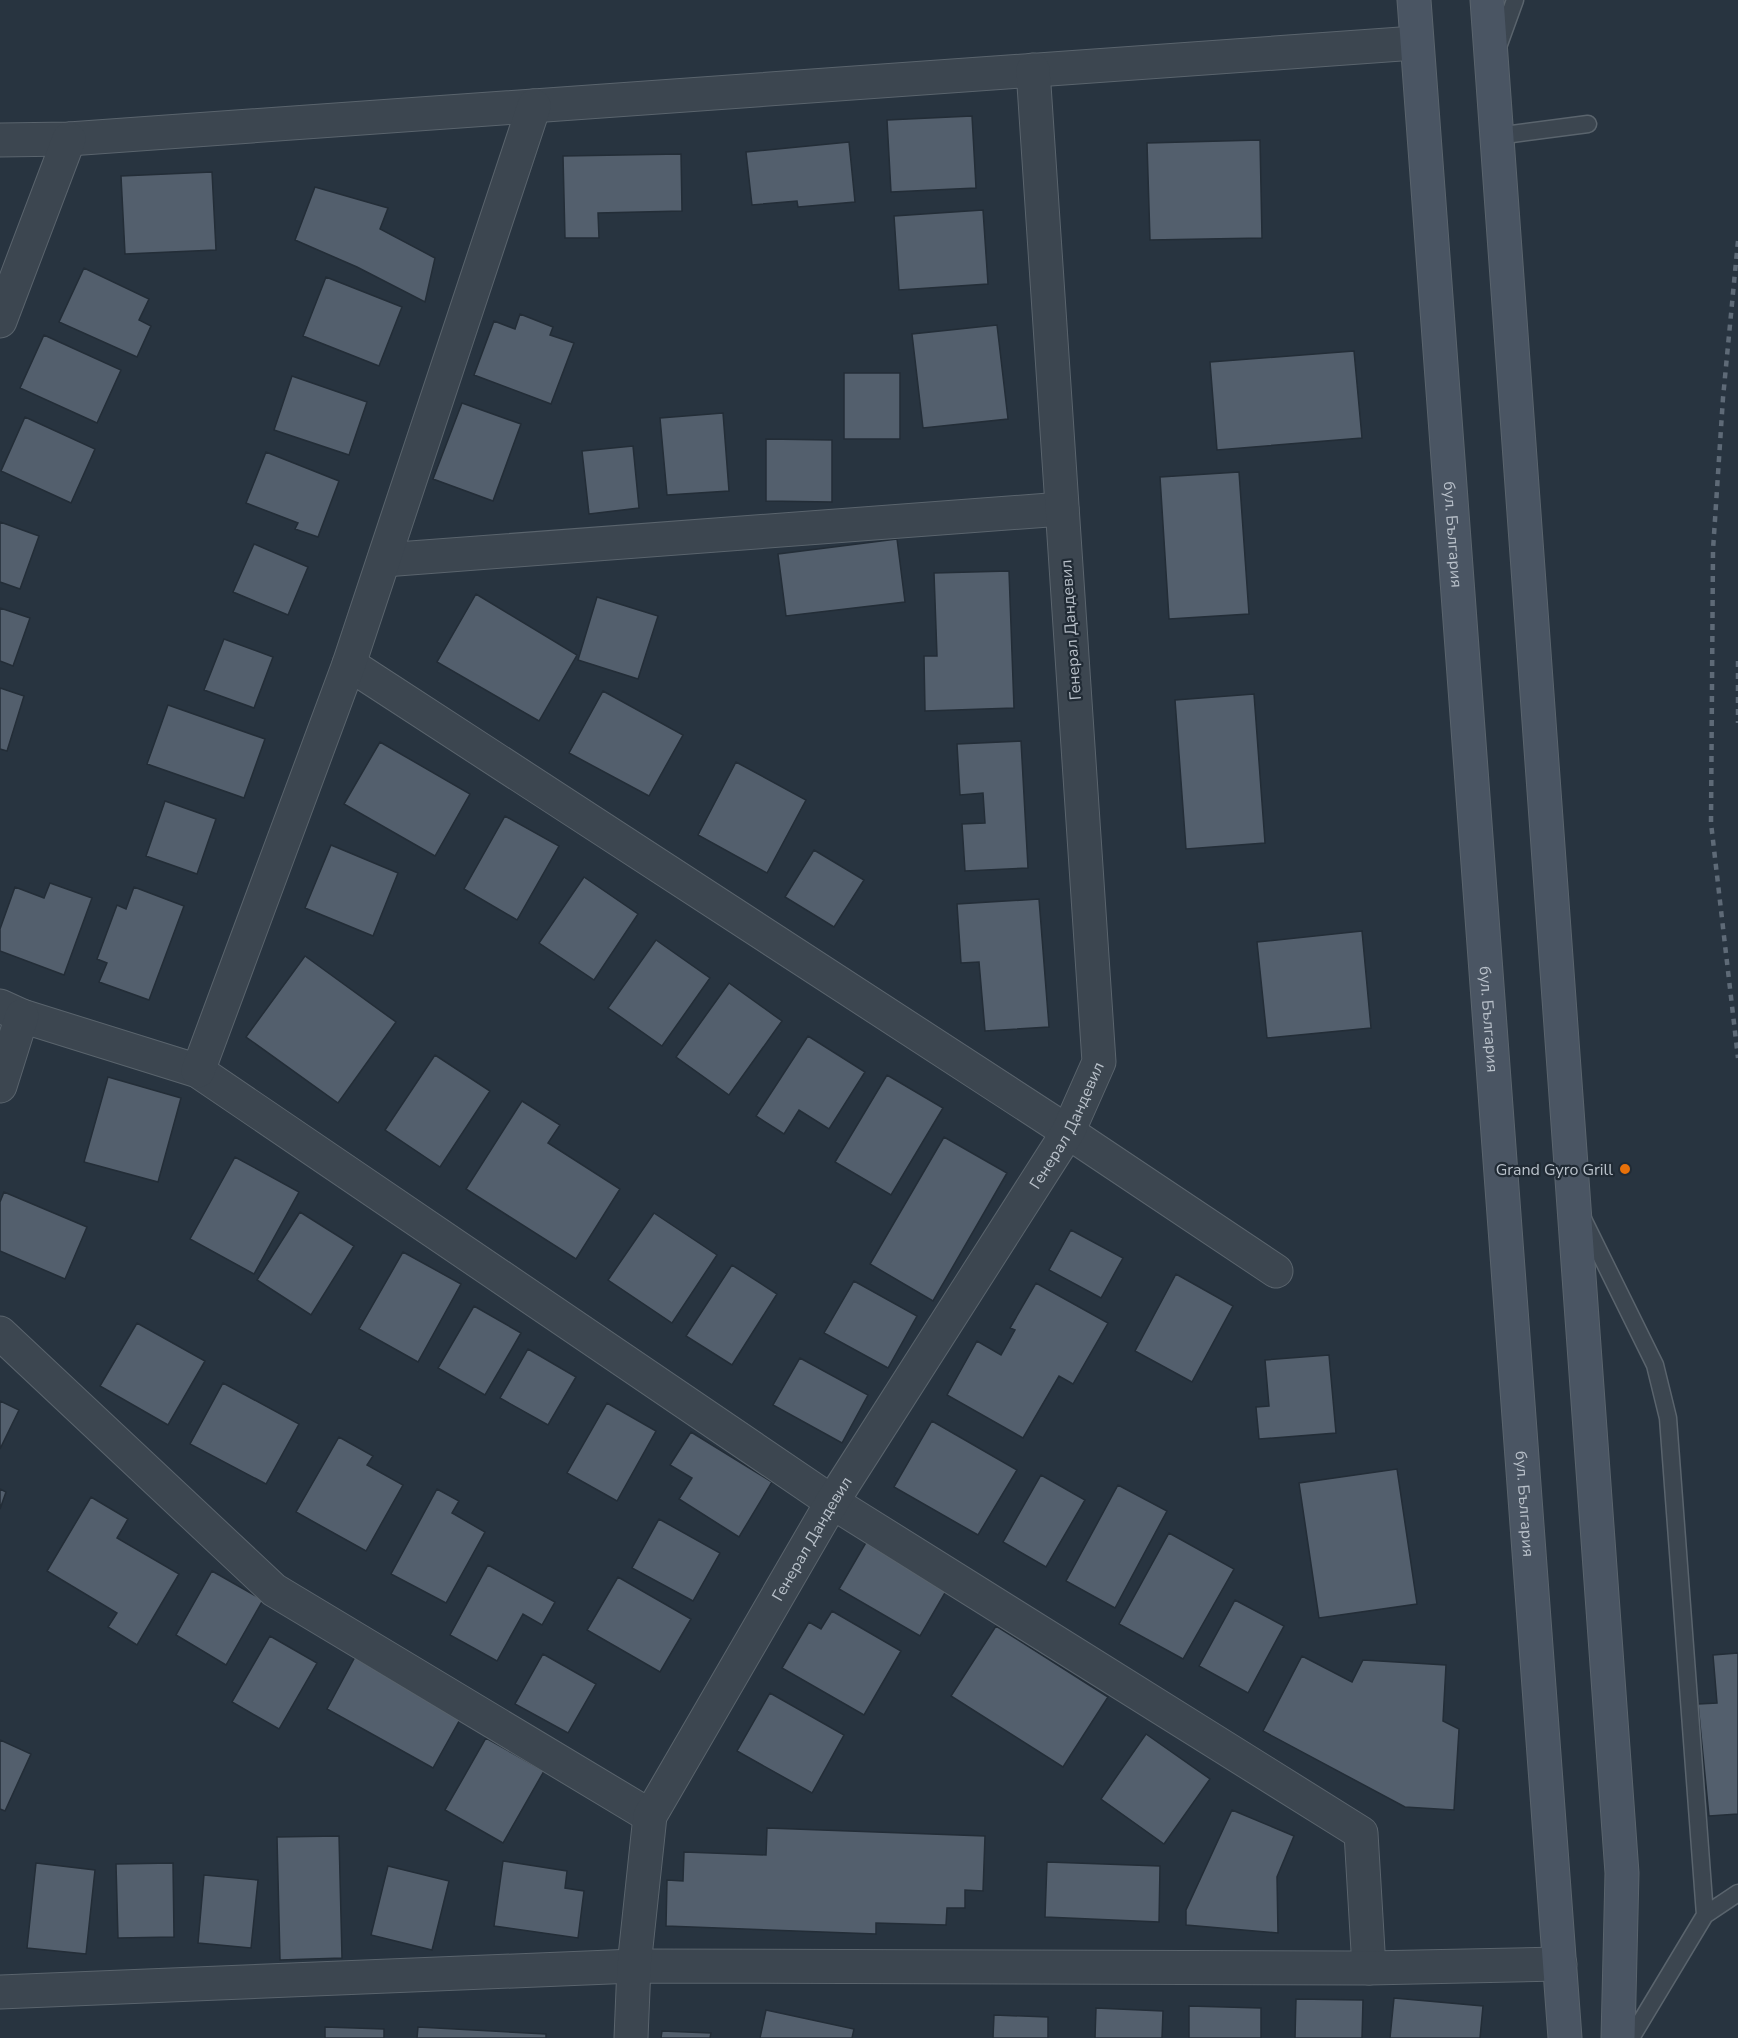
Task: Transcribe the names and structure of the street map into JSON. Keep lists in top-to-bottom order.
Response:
{
  "streets": {
    "main road": ["бул. България"],
    "street": ["Генерал Дандевил"]
  },
  "places": ["Grand Gyro Grill"]
}
